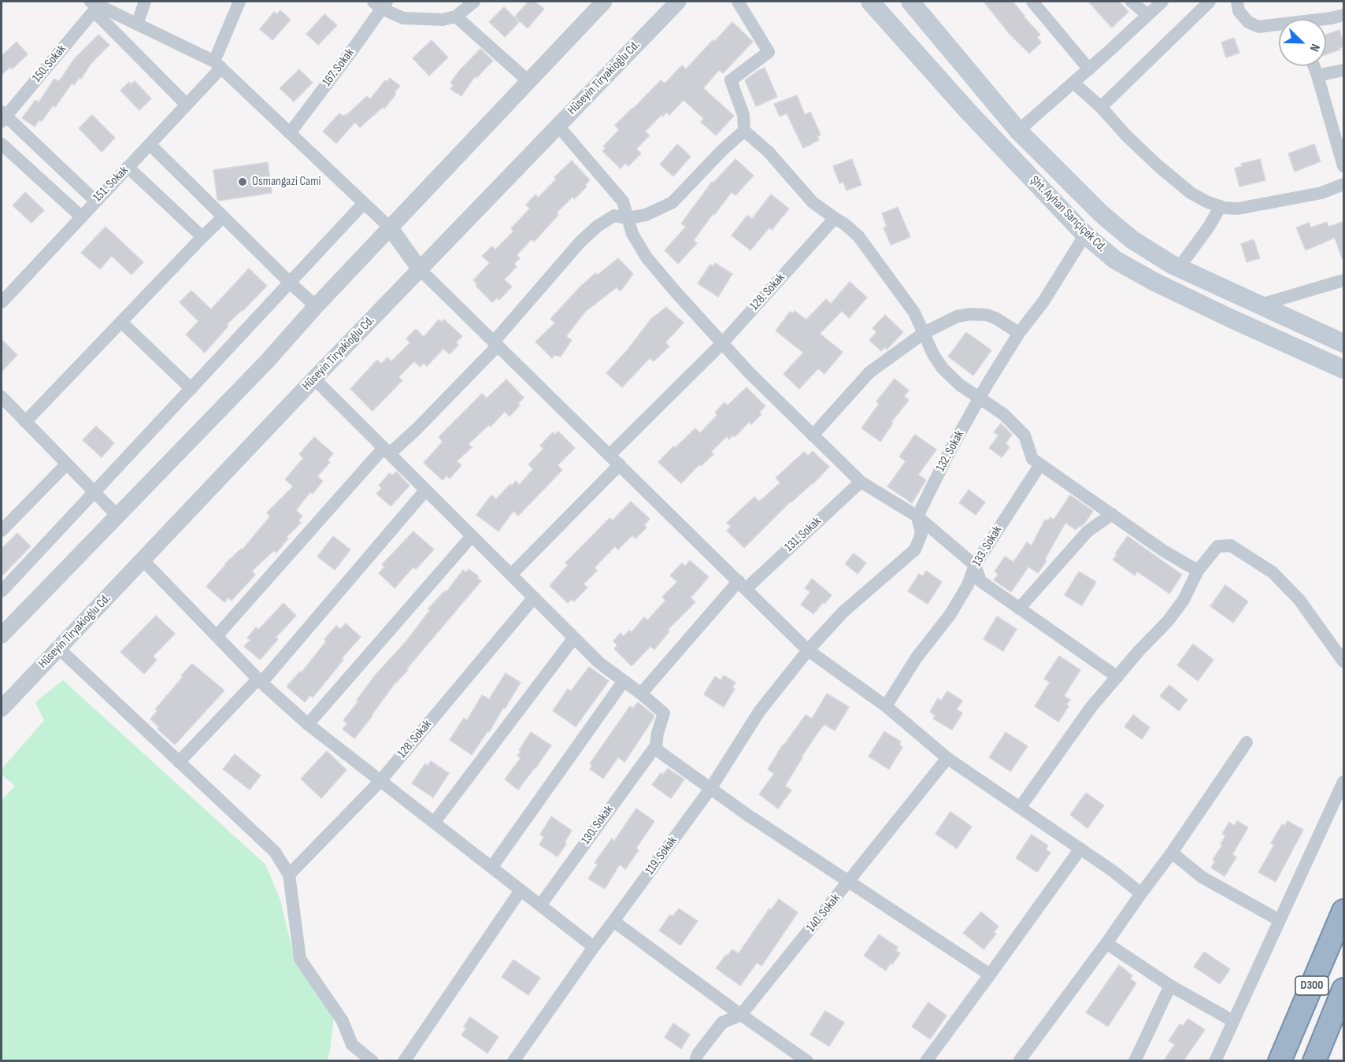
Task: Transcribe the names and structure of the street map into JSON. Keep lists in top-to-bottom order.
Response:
{
  "streets": {
    "highway": ["D300"],
    "main road": ["Şht. Ayhan Sarıçiçek Cd."],
    "street": [
      "150. Sokak",
      "167. Sokak",
      "Hüseyin Tiryakioğlu Cd.",
      "151. Sokak",
      "128. Sokak",
      "132. Sokak",
      "131. Sokak",
      "133. Sokak",
      "130. Sokak",
      "119. Sokak",
      "140. Sokak"
    ]
  },
  "crossings": [
    ["Şht. Ayhan Sarıçiçek Cd.", "132. Sokak"]
  ],
  "places": ["Osmangazi Cami"],
  "north": "bottom right"
}
